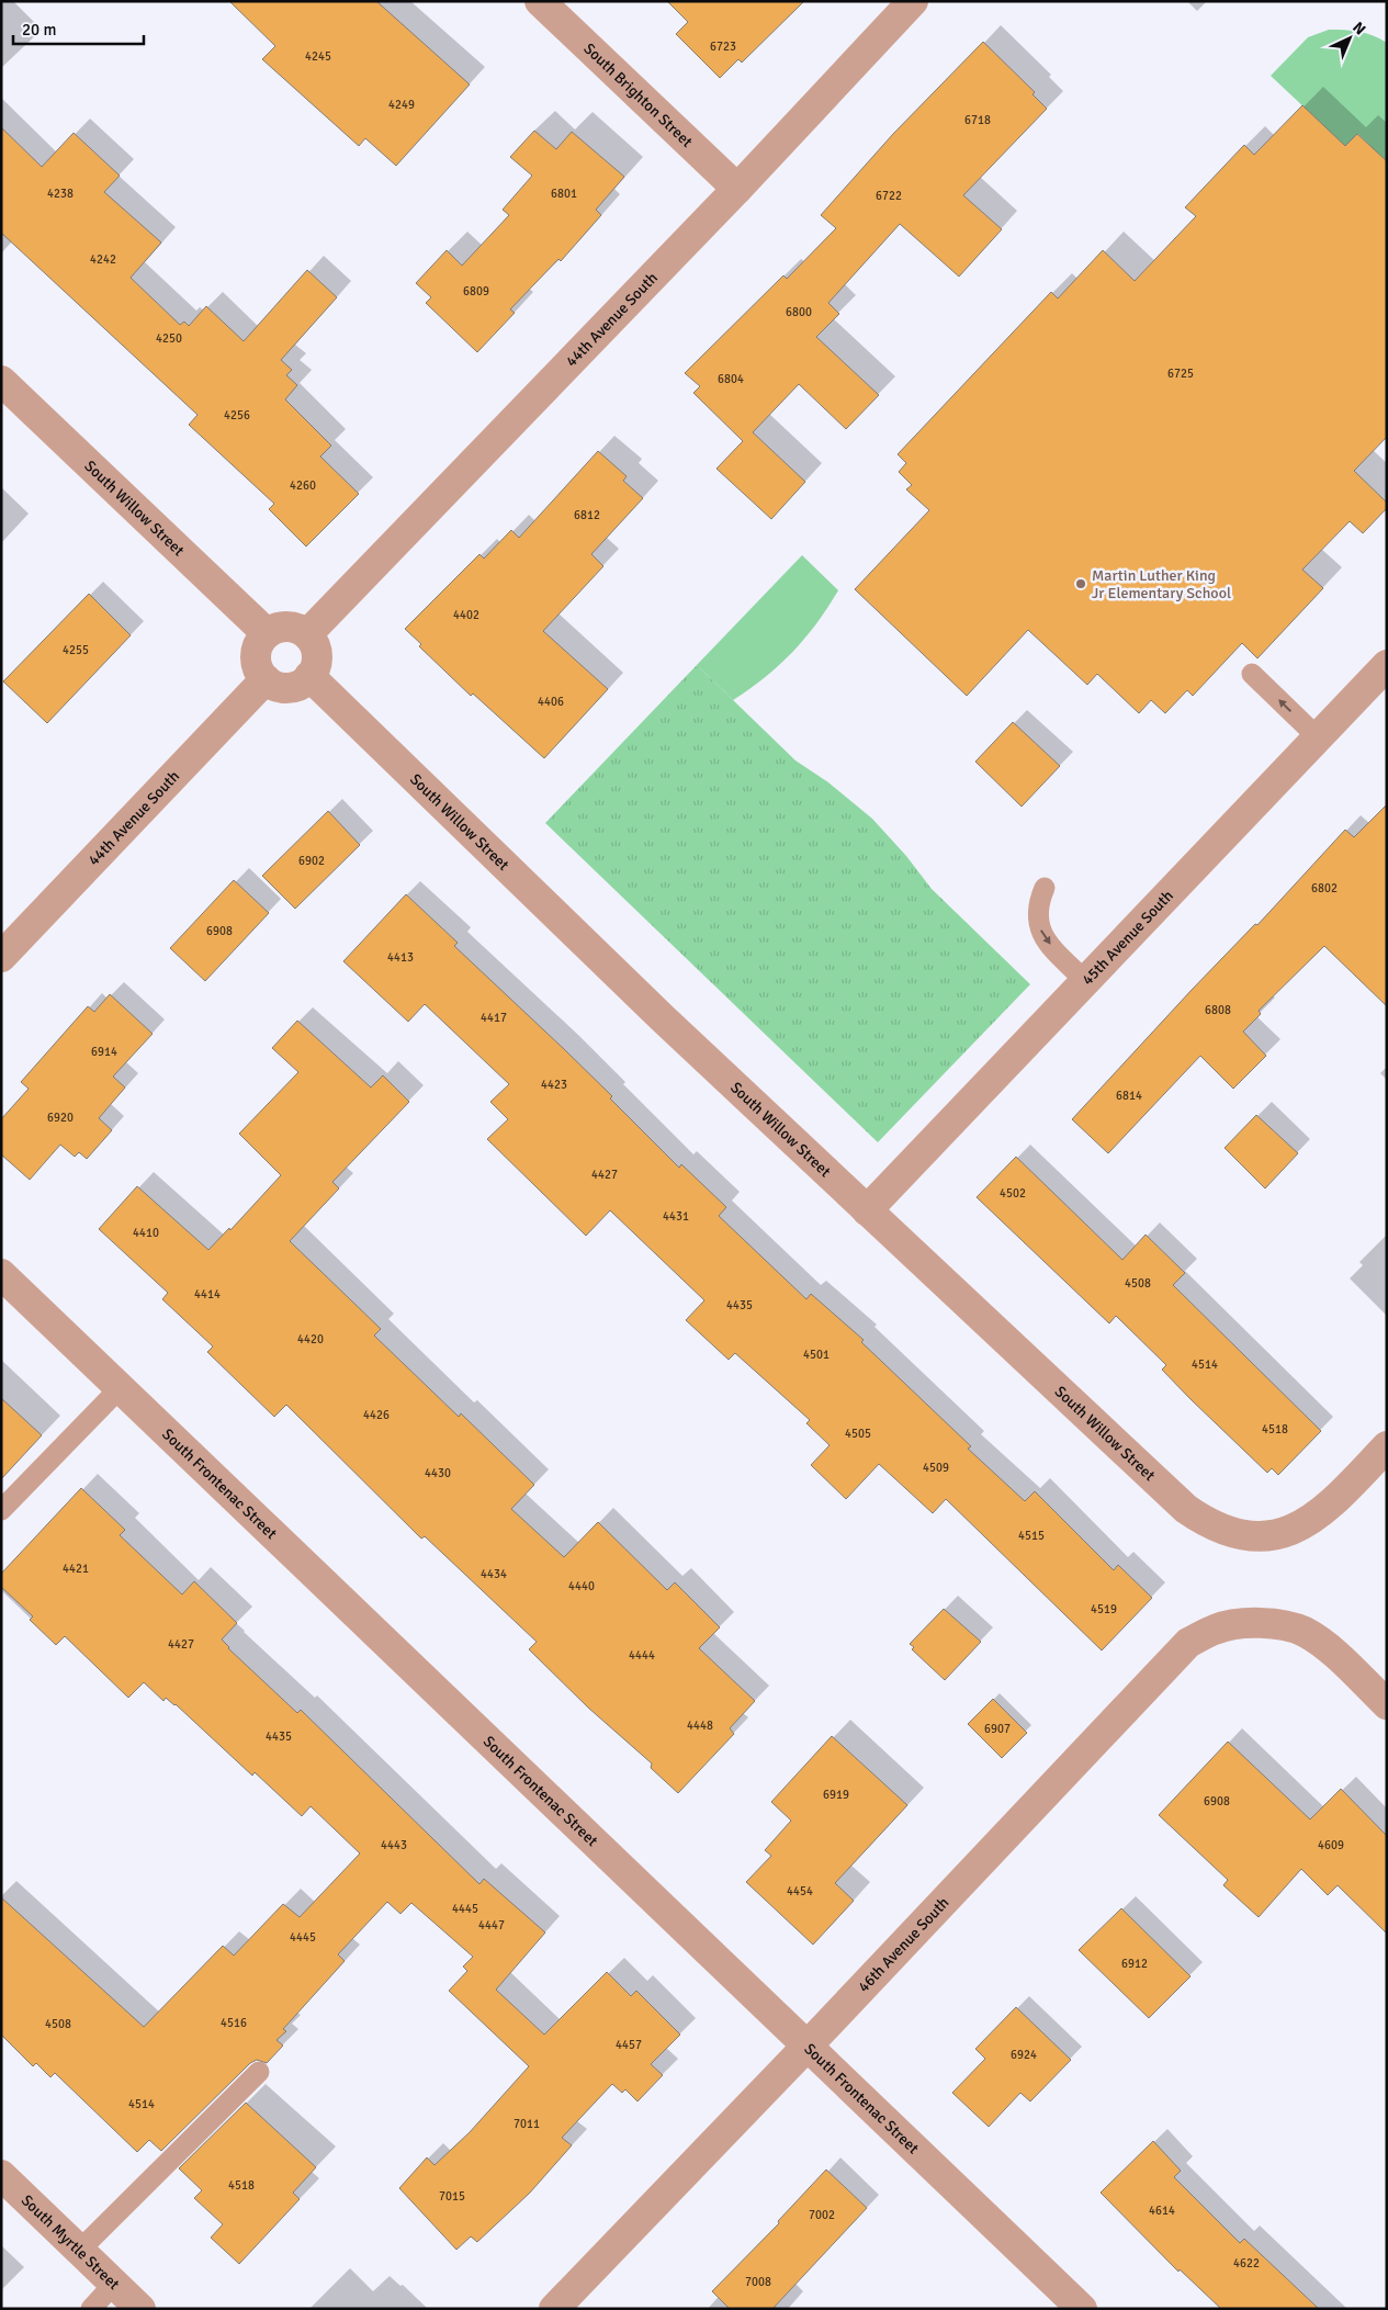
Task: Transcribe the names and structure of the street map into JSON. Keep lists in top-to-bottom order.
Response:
{
  "streets": {
    "street": [
      "South Brighton Street",
      "44th Avenue South",
      "South Willow Street",
      "45th Avenue South",
      "South Frontenac Street",
      "46th Avenue South",
      "South Myrtle Street"
    ]
  },
  "crossings": [
    ["South Brighton Street", "44th Avenue South"],
    ["44th Avenue South", "South Willow Street"],
    ["South Willow Street", "45th Avenue South"],
    ["South Frontenac Street", "46th Avenue South"]
  ],
  "places": ["Martin Luther King Jr Elementary School"],
  "house_numbers": [
    "6723",
    "4245",
    "4249",
    "6718",
    "4238",
    "6801",
    "6722",
    "4242",
    "6809",
    "6800",
    "4250",
    "6725",
    "6804",
    "4256",
    "4260",
    "6812",
    "4402",
    "4255",
    "4406",
    "6902",
    "6802",
    "6908",
    "4413",
    "6808",
    "4417",
    "6914",
    "4423",
    "6814",
    "6920",
    "4427",
    "4502",
    "4431",
    "4410",
    "4508",
    "4414",
    "4435",
    "4420",
    "4501",
    "4514",
    "4426",
    "4518",
    "4505",
    "4509",
    "4430",
    "4515",
    "4421",
    "4434",
    "4440",
    "4519",
    "4427",
    "4444",
    "4448",
    "6907",
    "4435",
    "6919",
    "6908",
    "4443",
    "4609",
    "4454",
    "4445",
    "4447",
    "4445",
    "6912",
    "4516",
    "4508",
    "4457",
    "6924",
    "4514",
    "7011",
    "4518",
    "7015",
    "4614",
    "7002",
    "4622",
    "7008"
  ],
  "scale_bar": "20 m",
  "north": "top right"
}
